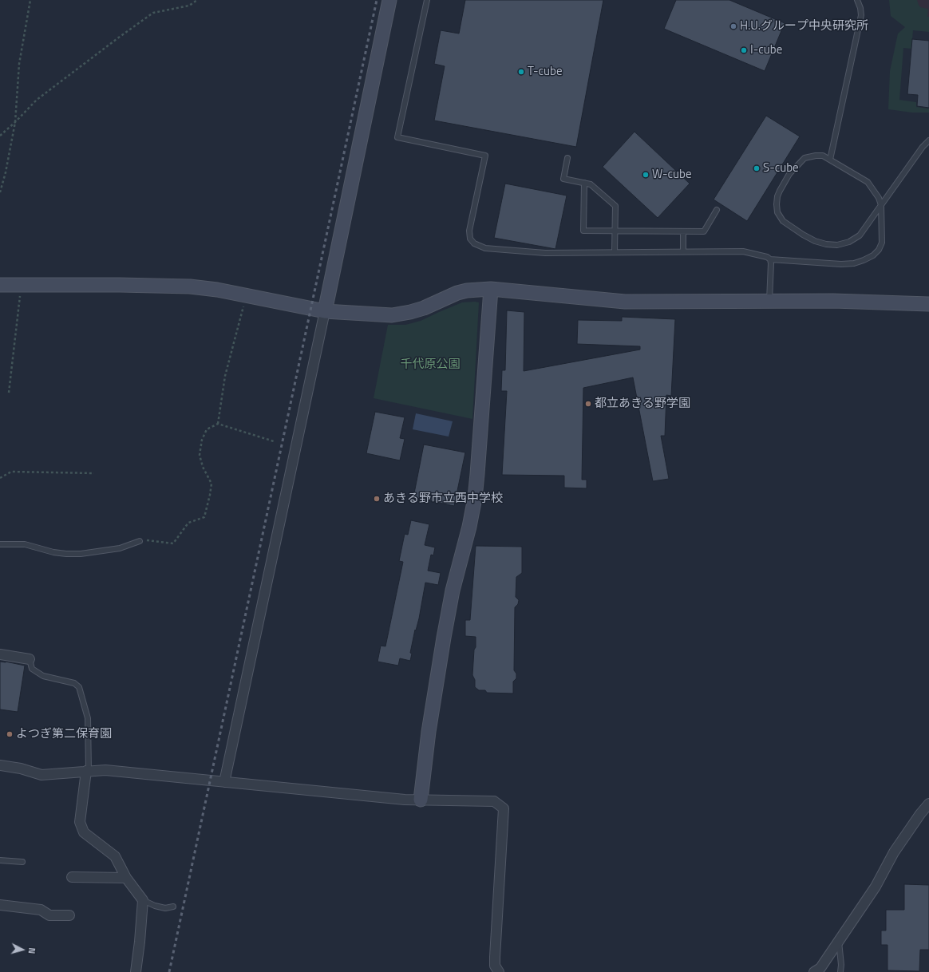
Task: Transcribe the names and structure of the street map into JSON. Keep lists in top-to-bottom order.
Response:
{
  "parks": ["千代原公園"],
  "places": [
    "H.U.グループ中央研究所",
    "I-cube",
    "T-cube",
    "S-cube",
    "W-cube",
    "都立あきる野学園",
    "あきる野市立西中学校",
    "よつぎ第二保育園"
  ],
  "north": "right"
}
